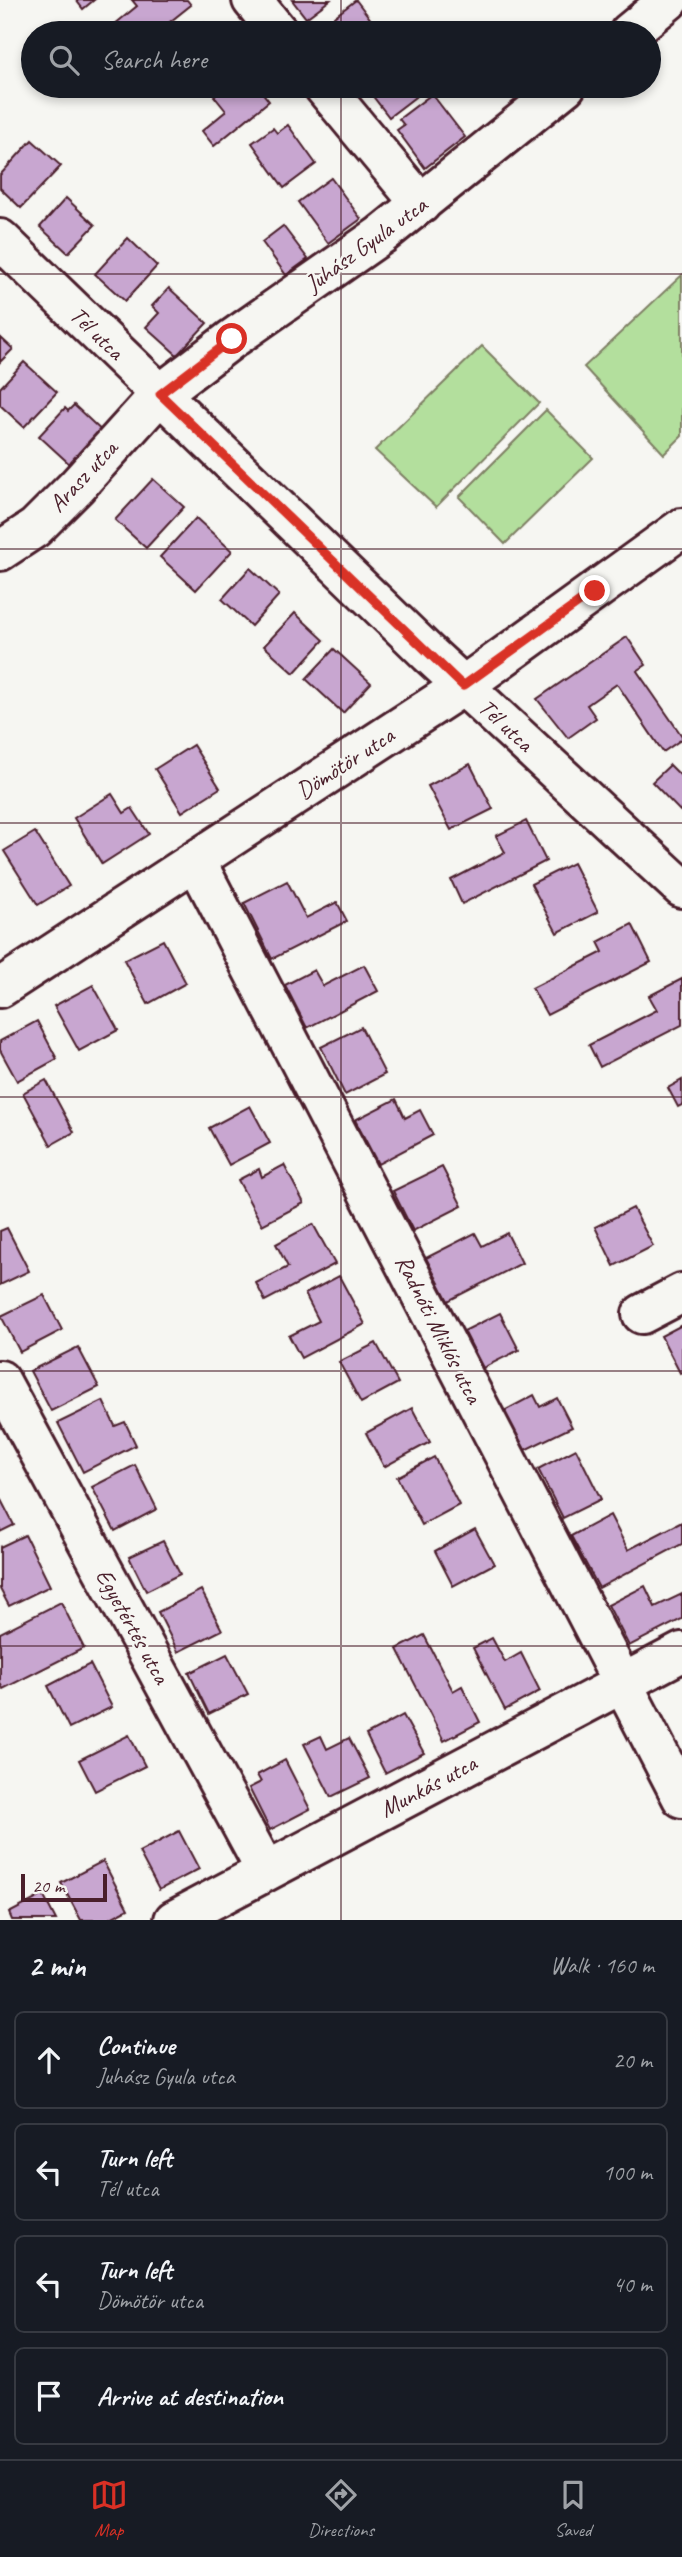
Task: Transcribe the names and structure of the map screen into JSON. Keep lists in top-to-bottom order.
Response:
{
  "streets": {
    "street": [
      "Juhász Gyula utca",
      "Tél utca",
      "Arasz utca",
      "Dömötör utca",
      "Radnóti Miklós utca",
      "Egyetértés utca",
      "Munkás utca"
    ]
  },
  "crossings": [
    ["Juhász Gyula utca", "Tél utca"],
    ["Juhász Gyula utca", "Arasz utca"],
    ["Tél utca", "Arasz utca"],
    ["Tél utca", "Dömötör utca"],
    ["Dömötör utca", "Radnóti Miklós utca"],
    ["Radnóti Miklós utca", "Munkás utca"],
    ["Egyetértés utca", "Munkás utca"]
  ],
  "scale_bar": "20 m",
  "page": {
    "search": "Search here",
    "scale": "20 m",
    "heading": ["2 min", "Walk · 160 m"],
    "list": [
      ["Continue", "Juhász Gyula utca", "20 m"],
      ["Turn left", "Tél utca", "100 m"],
      ["Turn left", "Dömötör utca", "40 m"],
      "Arrive at destination"
    ],
    "nav": ["Map", "Directions", "Saved"]
  }
}
